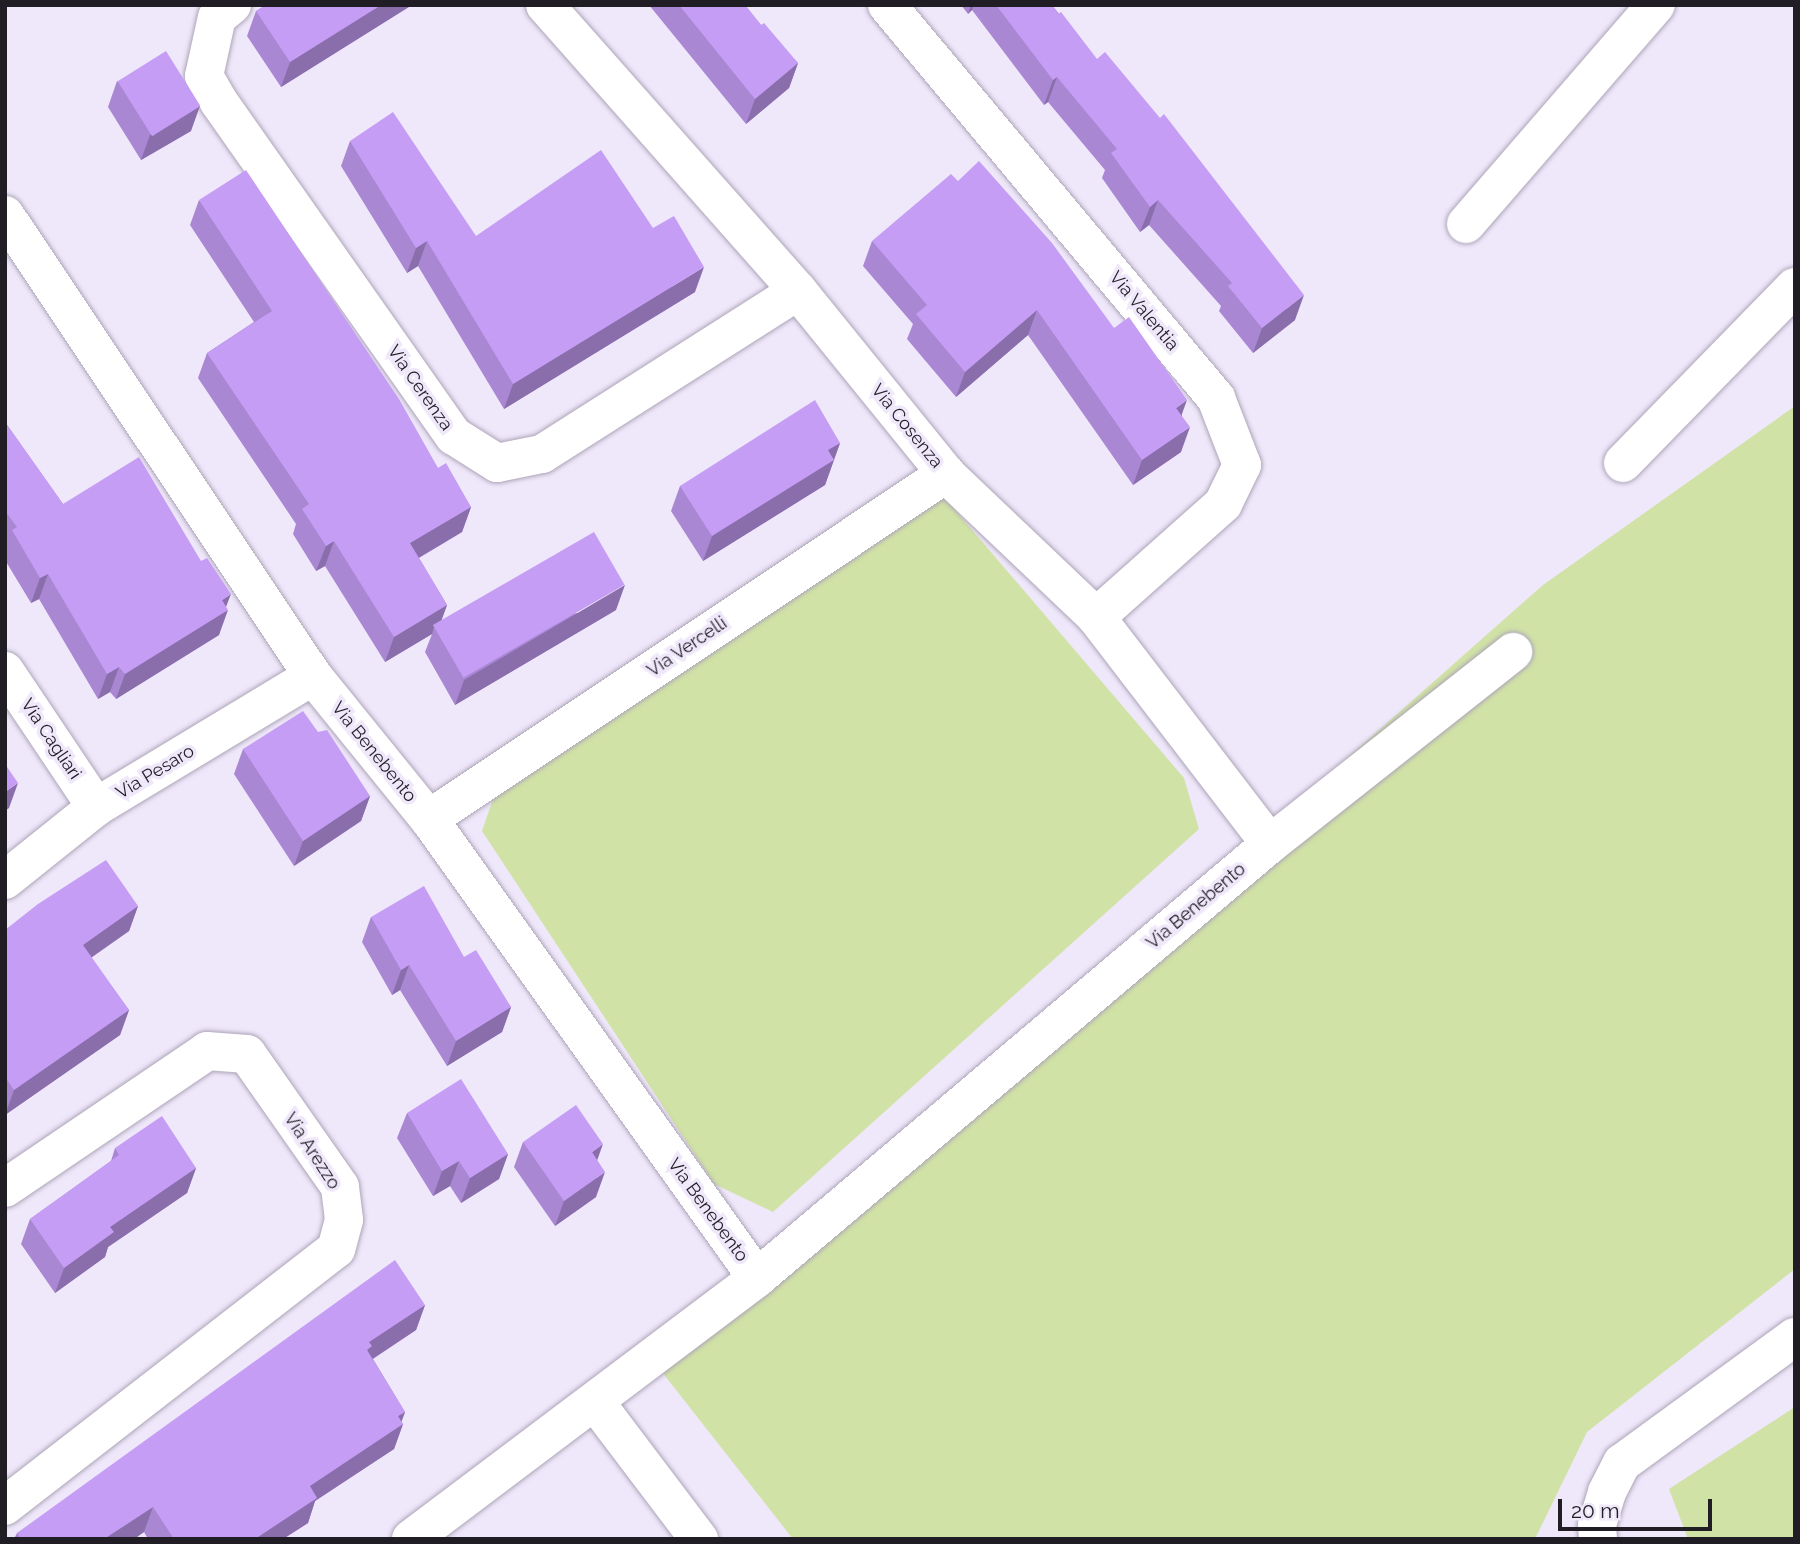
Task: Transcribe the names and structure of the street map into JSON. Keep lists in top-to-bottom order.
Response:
{
  "streets": {
    "street": [
      "Via Valentia",
      "Via Cerenza",
      "Via Cosenza",
      "Via Vercelli",
      "Via Cagliari",
      "Via Benebento",
      "Via Pesaro",
      "Via Arezzo"
    ]
  },
  "crossings": [
    ["Via Valentia", "Via Cosenza"],
    ["Via Cerenza", "Via Cosenza"],
    ["Via Cosenza", "Via Vercelli"],
    ["Via Cosenza", "Via Benebento"],
    ["Via Vercelli", "Via Benebento"],
    ["Via Cagliari", "Via Pesaro"],
    ["Via Benebento", "Via Pesaro"]
  ],
  "scale_bar": "20 m"
}
